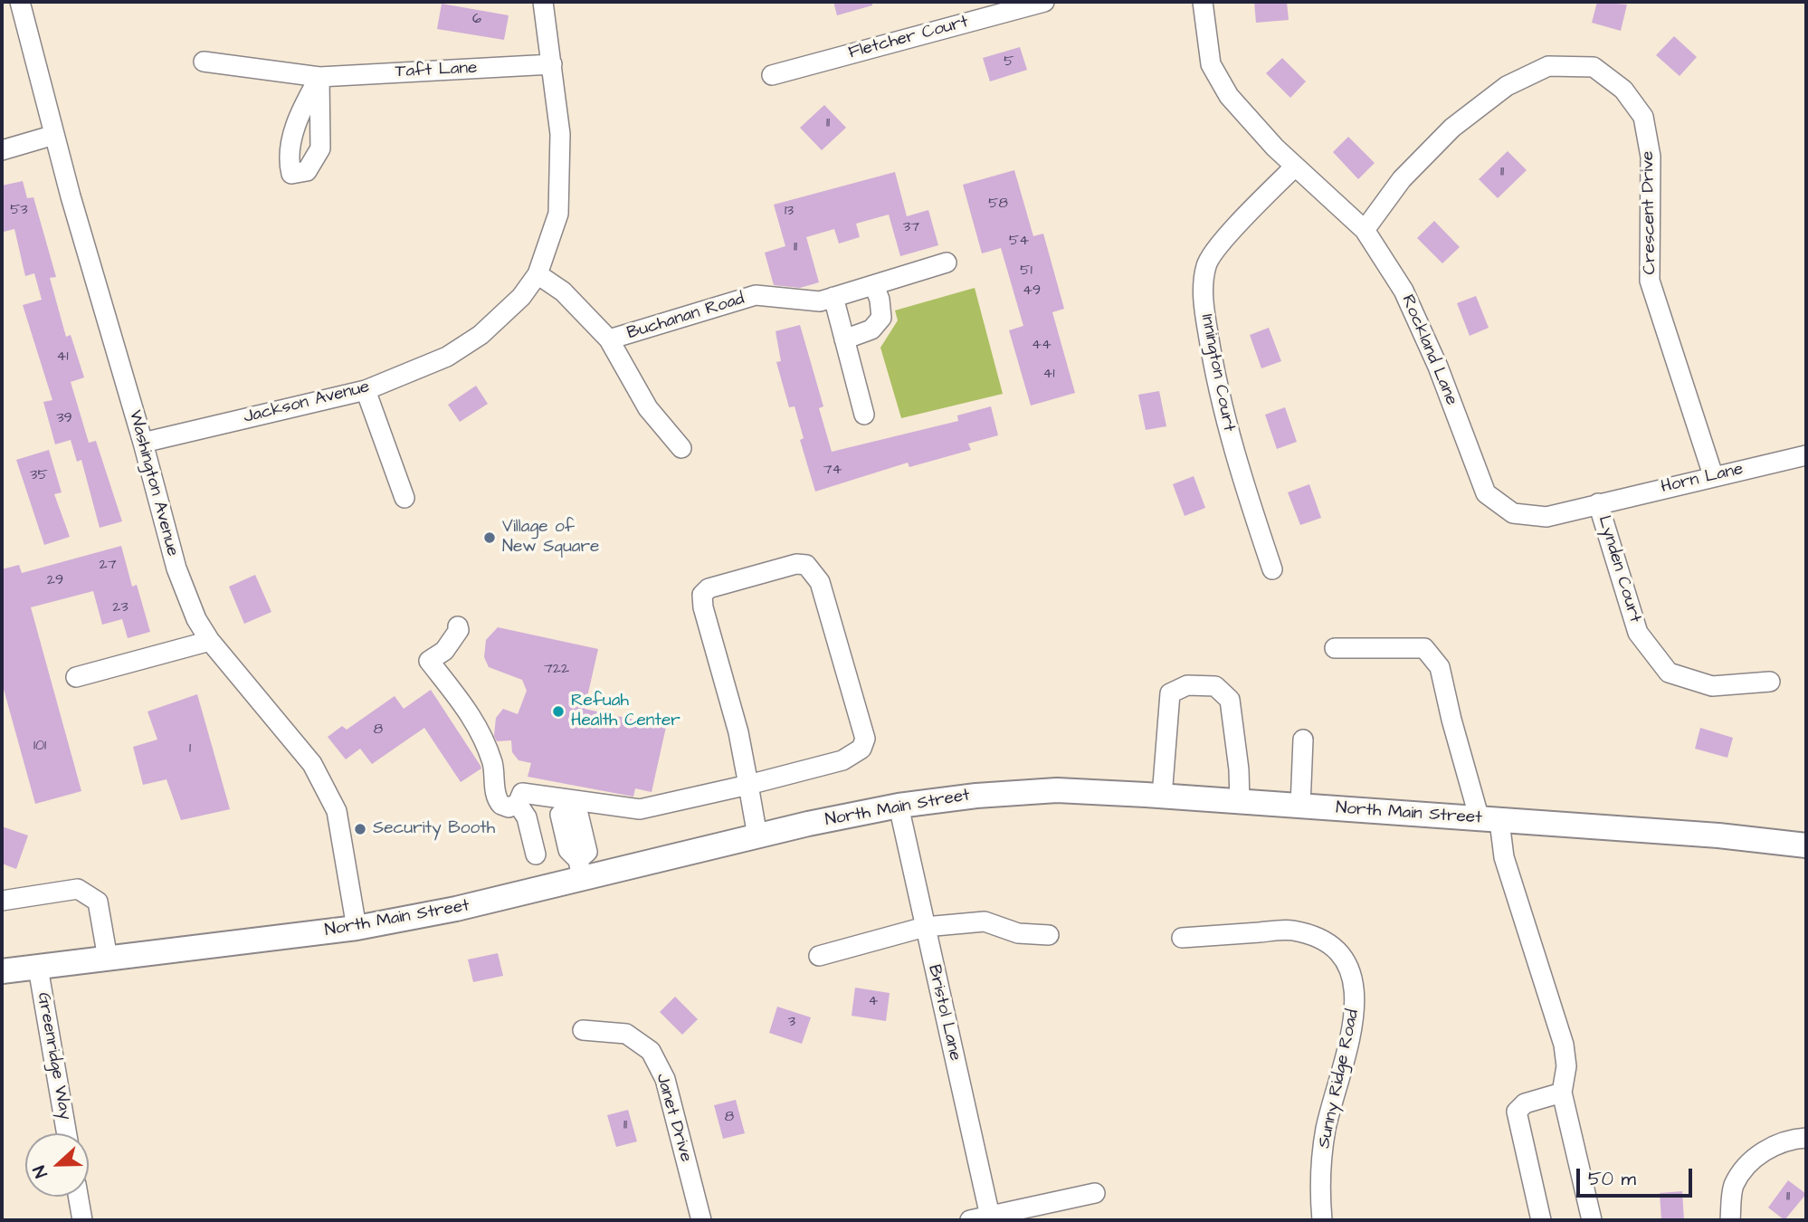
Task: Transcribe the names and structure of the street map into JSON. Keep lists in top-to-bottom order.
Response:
{
  "streets": {
    "main road": ["North Main Street"],
    "street": [
      "Fletcher Court",
      "Taft Lane",
      "Crescent Drive",
      "Buchanan Road",
      "Rockland Lane",
      "Innington Court",
      "Jackson Avenue",
      "Horn Lane",
      "Washington Avenue",
      "Lynden Court",
      "Bristol Lane",
      "Greenridge Way",
      "Sunny Ridge Road",
      "Janet Drive"
    ]
  },
  "crossings": [
    ["Taft Lane", "Jackson Avenue"],
    ["Crescent Drive", "Rockland Lane"],
    ["Crescent Drive", "Horn Lane"],
    ["Rockland Lane", "Innington Court"],
    ["Rockland Lane", "Horn Lane"],
    ["Rockland Lane", "Lynden Court"],
    ["Jackson Avenue", "Washington Avenue"],
    ["Horn Lane", "Lynden Court"],
    ["Washington Avenue", "North Main Street"],
    ["North Main Street", "Bristol Lane"],
    ["North Main Street", "Greenridge Way"]
  ],
  "places": ["Village of New Square", "Refuah Health Center", "Security Booth"],
  "house_numbers": [
    "6",
    "5",
    "11",
    "11",
    "58",
    "53",
    "13",
    "37",
    "54",
    "11",
    "51",
    "49",
    "44",
    "41",
    "41",
    "39",
    "74",
    "35",
    "27",
    "29",
    "23",
    "722",
    "8",
    "101",
    "1",
    "4",
    "3",
    "8",
    "11",
    "11"
  ],
  "scale_bar": "50 m",
  "north": "left"
}
